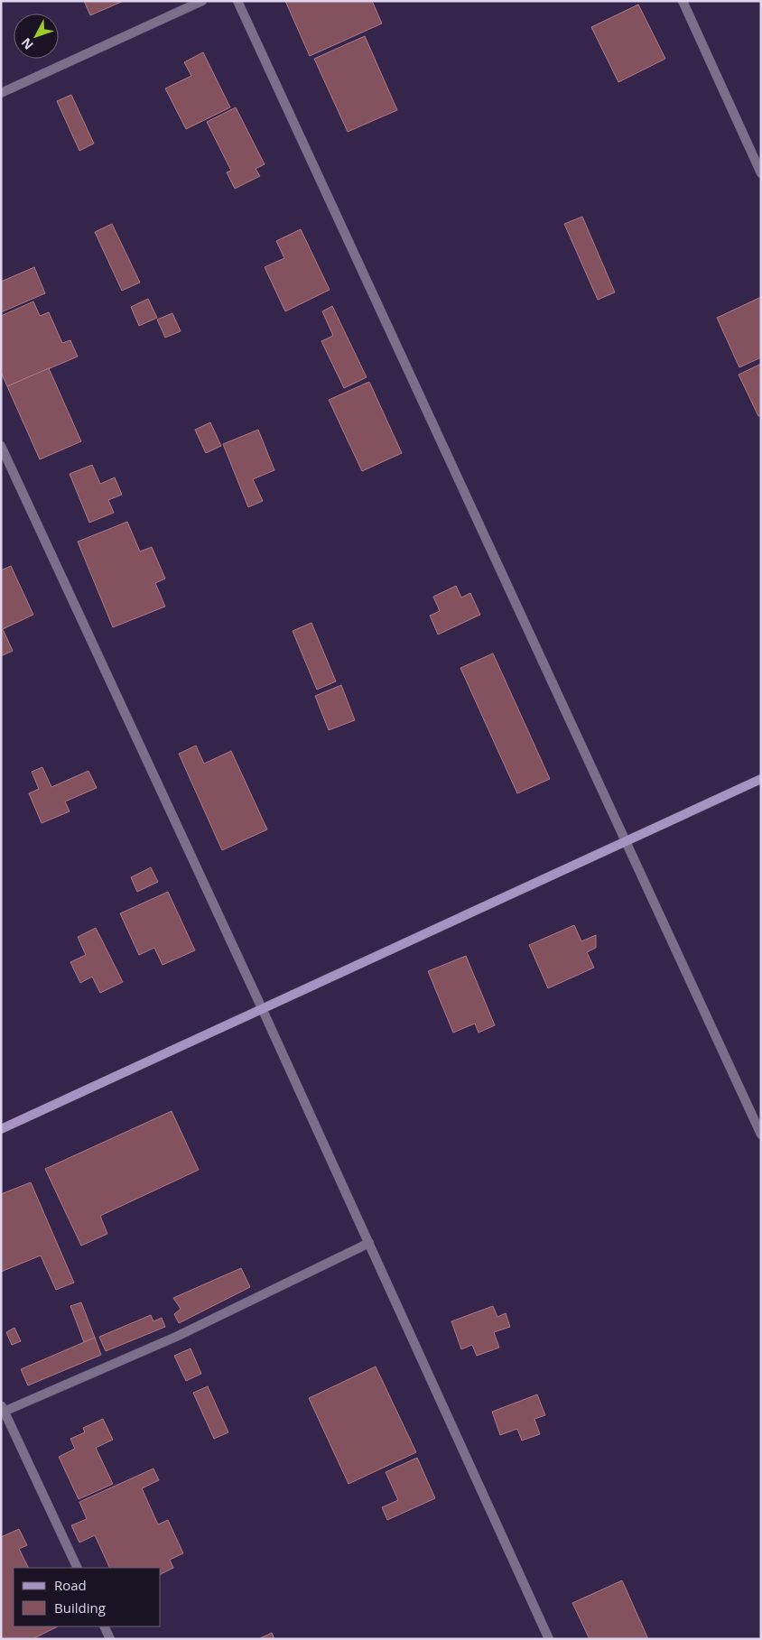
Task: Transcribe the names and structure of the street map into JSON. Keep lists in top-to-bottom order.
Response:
{
  "legend": ["Road", "Building"],
  "north": "bottom left"
}
